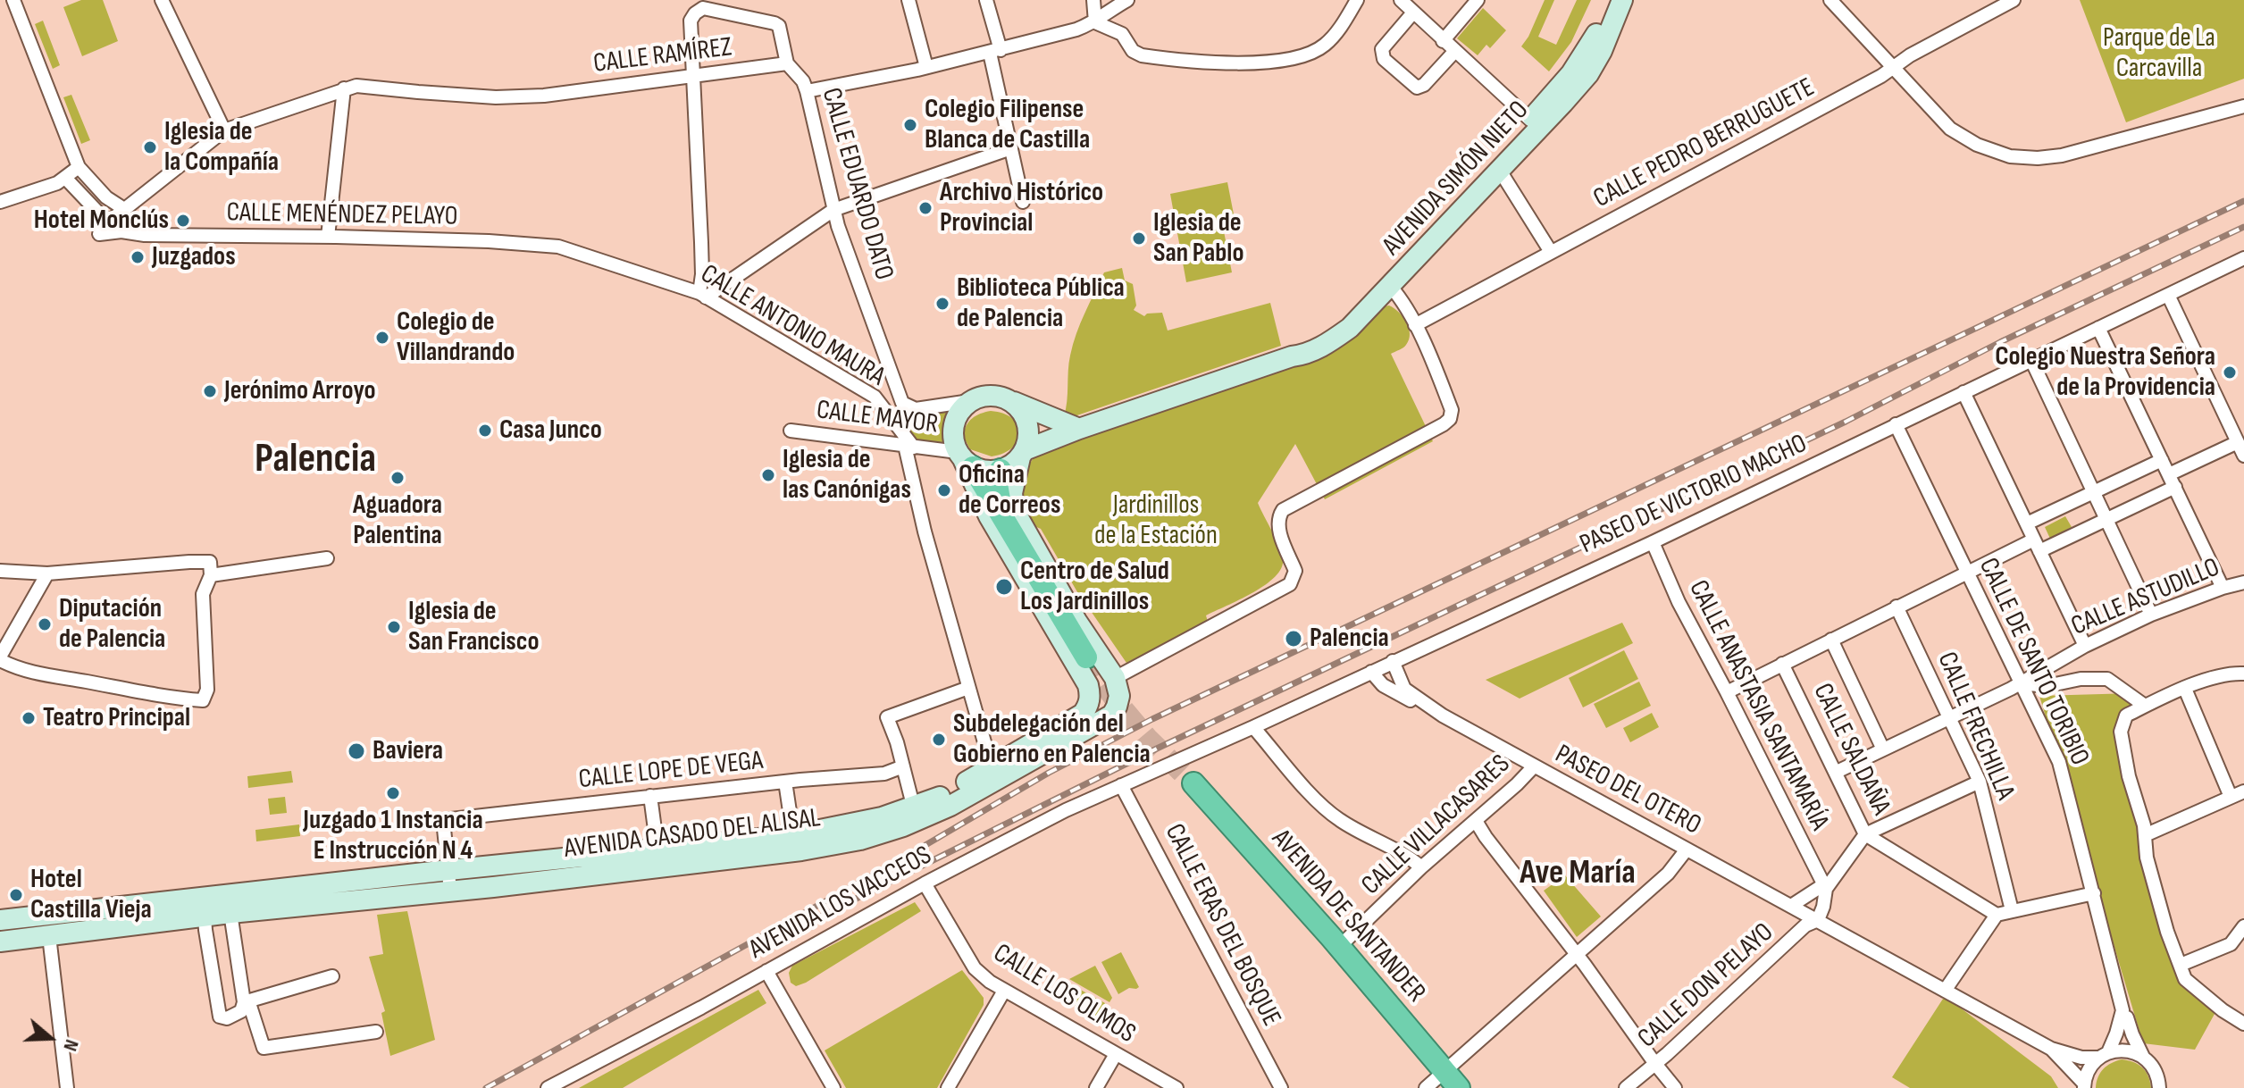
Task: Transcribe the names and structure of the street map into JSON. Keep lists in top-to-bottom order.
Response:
{
  "streets": {
    "highway": ["AVENIDA DE SANTANDER"],
    "main road": ["AVENIDA SIMÓN NIETO", "AVENIDA CASADO DEL ALISAL"],
    "street": [
      "CALLE RAMÍREZ",
      "CALLE PEDRO BERRUGUETE",
      "CALLE EDUARDO DATO",
      "CALLE MENÉNDEZ PELAYO",
      "CALLE ANTONIO MAURA",
      "CALLE MAYOR",
      "PASEO DE VICTORIO MACHO",
      "CALLE ASTUDILLO",
      "CALLE DE SANTO TORIBIO",
      "CALLE ANASTASIA SANTAMARÍA",
      "CALLE FRECHILLA",
      "CALLE SALDAÑA",
      "CALLE LOPE DE VEGA",
      "PASEO DEL OTERO",
      "CALLE VILLACASARES",
      "AVENIDA LOS VACCEOS",
      "CALLE ERAS DEL BOSQUE",
      "CALLE DON PELAYO",
      "CALLE LOS OLMOS"
    ]
  },
  "crossings": [
    ["CALLE RAMÍREZ", "CALLE EDUARDO DATO"],
    ["CALLE RAMÍREZ", "CALLE MENÉNDEZ PELAYO"],
    ["AVENIDA SIMÓN NIETO", "CALLE ANTONIO MAURA"],
    ["AVENIDA SIMÓN NIETO", "CALLE MAYOR"],
    ["AVENIDA SIMÓN NIETO", "AVENIDA CASADO DEL ALISAL"],
    ["CALLE EDUARDO DATO", "CALLE ANTONIO MAURA"],
    ["CALLE MENÉNDEZ PELAYO", "CALLE ANTONIO MAURA"],
    ["CALLE ANTONIO MAURA", "CALLE MAYOR"],
    ["CALLE ANTONIO MAURA", "AVENIDA CASADO DEL ALISAL"],
    ["CALLE MAYOR", "AVENIDA CASADO DEL ALISAL"],
    ["PASEO DE VICTORIO MACHO", "CALLE DE SANTO TORIBIO"],
    ["PASEO DE VICTORIO MACHO", "CALLE ANASTASIA SANTAMARÍA"],
    ["PASEO DE VICTORIO MACHO", "PASEO DEL OTERO"],
    ["PASEO DE VICTORIO MACHO", "AVENIDA LOS VACCEOS"],
    ["CALLE ASTUDILLO", "CALLE DE SANTO TORIBIO"],
    ["CALLE ASTUDILLO", "CALLE FRECHILLA"],
    ["CALLE ASTUDILLO", "CALLE SALDAÑA"],
    ["CALLE DE SANTO TORIBIO", "PASEO DEL OTERO"],
    ["CALLE LOPE DE VEGA", "AVENIDA CASADO DEL ALISAL"],
    ["PASEO DEL OTERO", "CALLE VILLACASARES"],
    ["PASEO DEL OTERO", "CALLE DON PELAYO"],
    ["CALLE VILLACASARES", "AVENIDA DE SANTANDER"],
    ["AVENIDA LOS VACCEOS", "CALLE ERAS DEL BOSQUE"],
    ["AVENIDA LOS VACCEOS", "CALLE LOS OLMOS"]
  ],
  "districts": ["Palencia", "Ave María"],
  "parks": ["Parque de La Carcavilla", "Jardinillos de la Estación"],
  "places": [
    "Colegio Filipense Blanca de Castilla",
    "Iglesia de la Compañía",
    "Archivo Histórico Provincial",
    "Hotel Monclús",
    "Iglesia de San Pablo",
    "Juzgados",
    "Biblioteca Pública de Palencia",
    "Colegio de Villandrando",
    "Colegio Nuestra Señora de la Providencia",
    "Jerónimo Arroyo",
    "Casa Junco",
    "Iglesia de las Canónigas",
    "Aguadora Palentina",
    "Oficina de Correos",
    "Centro de Salud Los Jardinillos",
    "Diputación de Palencia",
    "Iglesia de San Francisco",
    "Palencia",
    "Teatro Principal",
    "Subdelegación del Gobierno en Palencia",
    "Baviera",
    "Juzgado 1 Instancia E Instrucción N 4",
    "Hotel Castilla Vieja"
  ],
  "north": "right"
}
